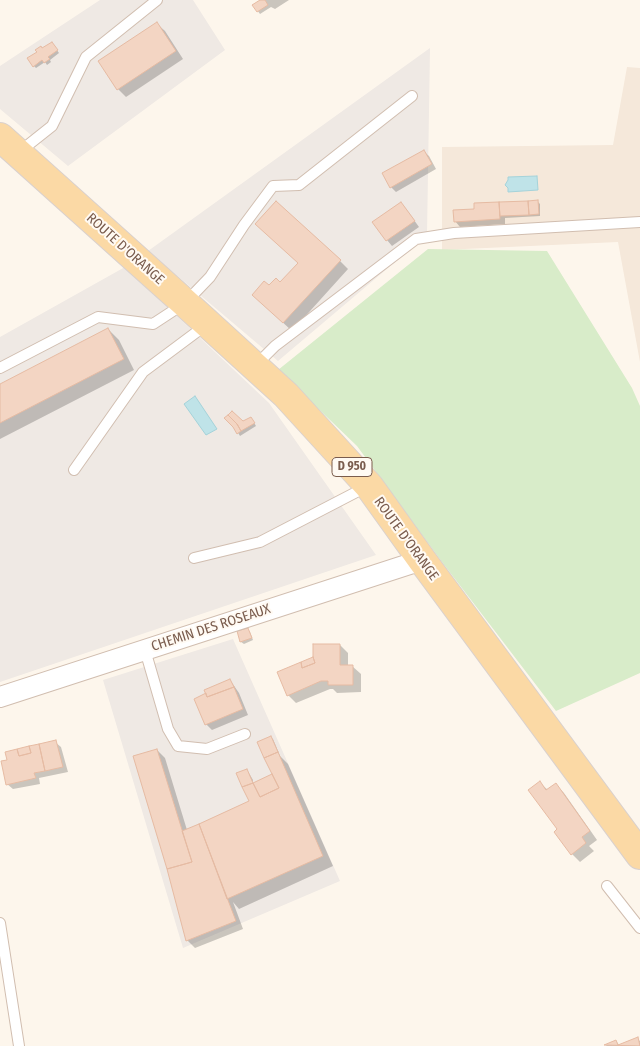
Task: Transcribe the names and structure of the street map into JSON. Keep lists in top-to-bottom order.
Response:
{
  "streets": {
    "main road": ["ROUTE D'ORANGE", "D 950"],
    "street": ["CHEMIN DES ROSEAUX"]
  },
  "crossings": [
    ["ROUTE D'ORANGE", "CHEMIN DES ROSEAUX"]
  ]
}
